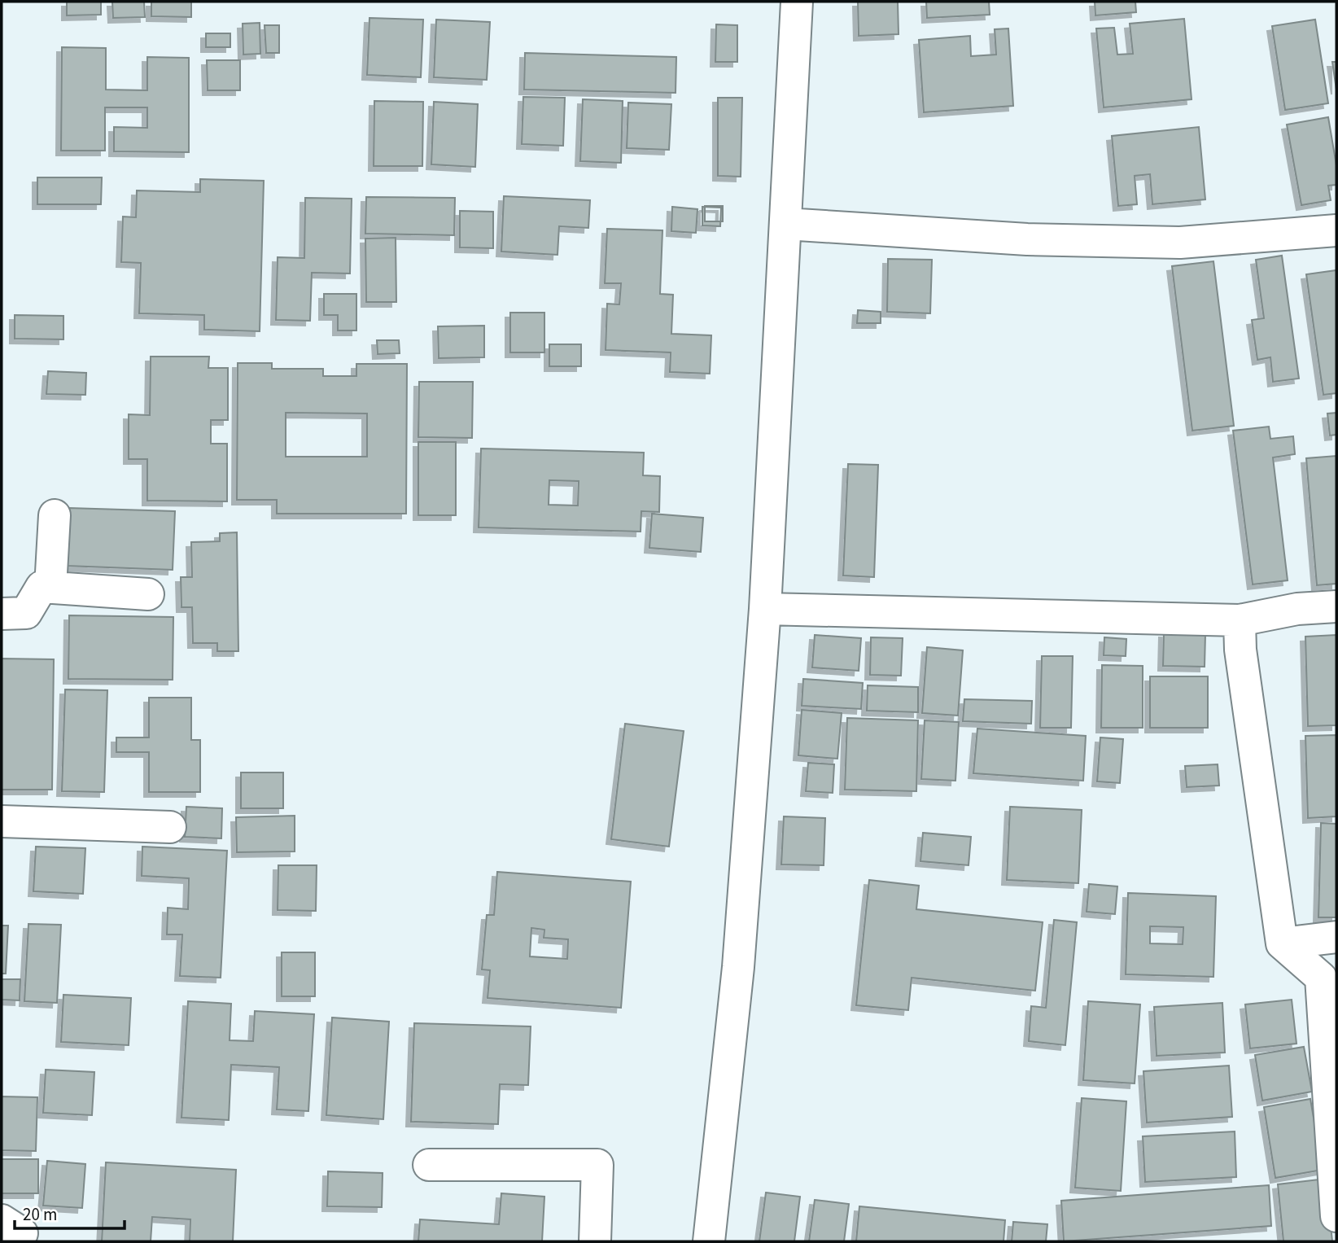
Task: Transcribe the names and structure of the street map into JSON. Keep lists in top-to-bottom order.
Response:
{
  "scale_bar": "20 m"
}
